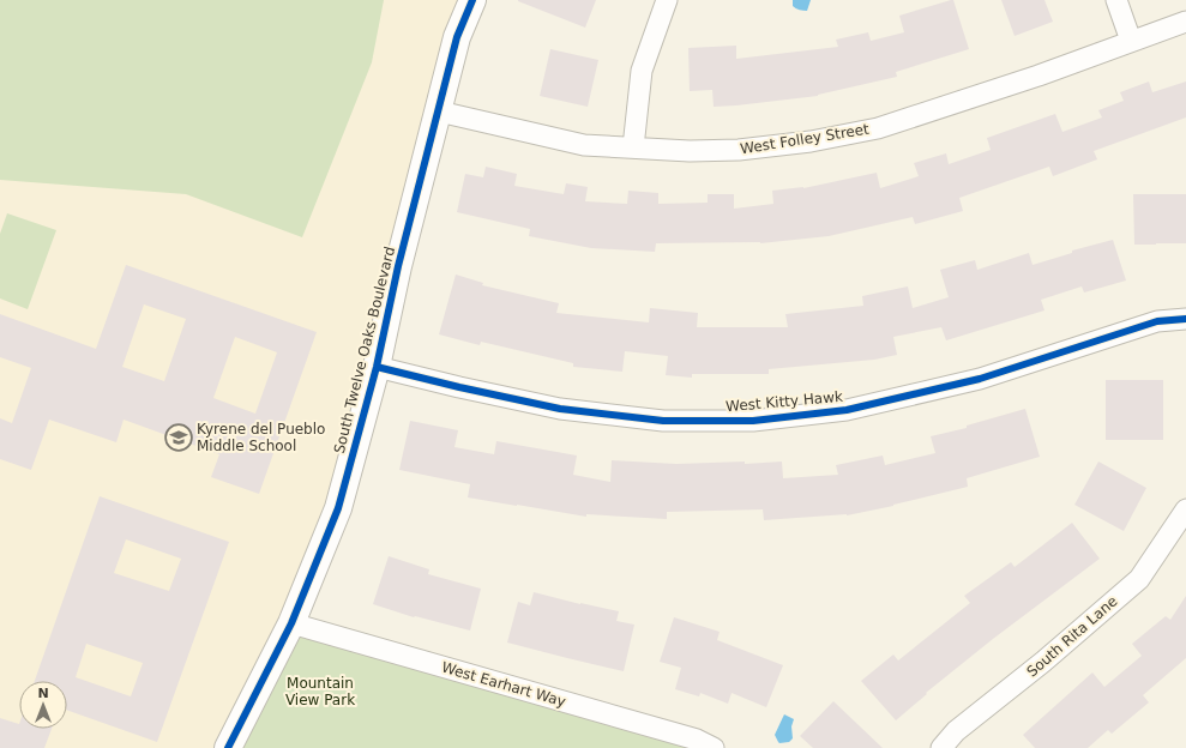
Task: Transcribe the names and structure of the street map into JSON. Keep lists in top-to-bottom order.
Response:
{
  "streets": {
    "street": [
      "West Folley Street",
      "South Twelve Oaks Boulevard",
      "West Kitty Hawk",
      "South Rita Lane",
      "West Earhart Way"
    ]
  },
  "crossings": [
    ["West Folley Street", "South Twelve Oaks Boulevard"],
    ["South Twelve Oaks Boulevard", "West Kitty Hawk"],
    ["South Twelve Oaks Boulevard", "West Earhart Way"]
  ],
  "parks": ["Mountain View Park"],
  "places": {
    "school or university": ["Kyrene del Pueblo Middle School"]
  },
  "north": "top"
}
